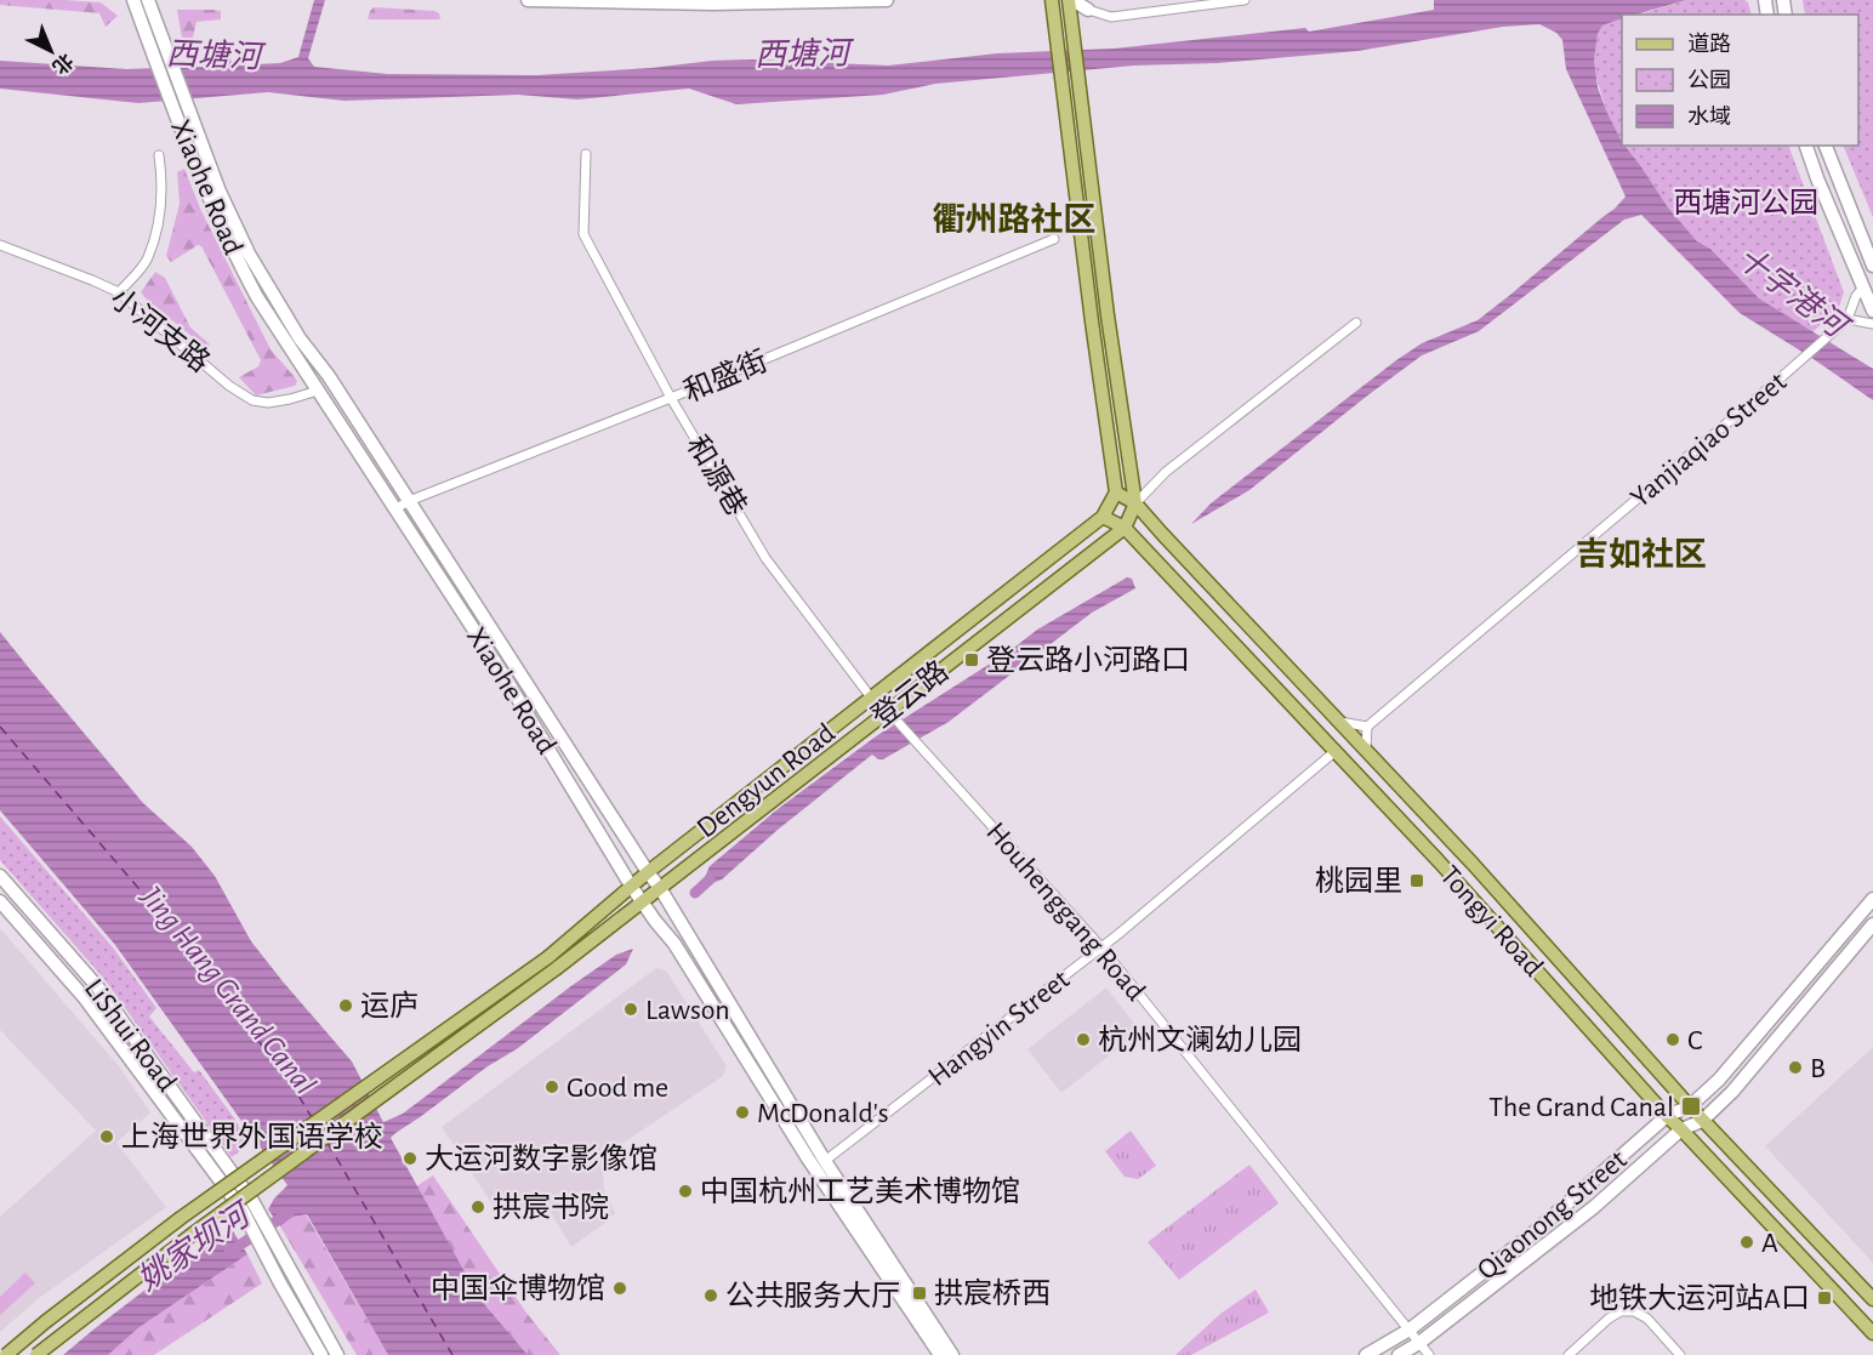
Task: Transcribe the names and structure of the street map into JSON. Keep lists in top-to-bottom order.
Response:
{
  "streets": {
    "main road": [
      "Xiaohe Road",
      "登云路",
      "Dengyun Road",
      "Tongyi Road",
      "LiShui Road",
      "Qiaonong Street"
    ],
    "street": [
      "小河支路",
      "和盛街",
      "Yanjiaqiao Street",
      "和源巷",
      "Houhenggang Road",
      "Hangyin Street"
    ]
  },
  "crossings": [
    ["Xiaohe Road", "小河支路"],
    ["Xiaohe Road", "和盛街"],
    ["Xiaohe Road", "登云路"],
    ["Xiaohe Road", "Dengyun Road"],
    ["Xiaohe Road", "Hangyin Street"],
    ["和盛街", "和源巷"],
    ["和源巷", "Dengyun Road"],
    ["登云路", "Houhenggang Road"],
    ["登云路", "Tongyi Road"],
    ["Dengyun Road", "Tongyi Road"],
    ["Houhenggang Road", "Hangyin Street"],
    ["Houhenggang Road", "Qiaonong Street"],
    ["Tongyi Road", "Hangyin Street"],
    ["Tongyi Road", "Qiaonong Street"]
  ],
  "districts": ["衢州路社区", "吉如社区"],
  "water": [
    "西塘河",
    "十字港河",
    "Jing Hang Grand Canal",
    "姚家坝河"
  ],
  "parks": ["西塘河公园"],
  "places": {
    "transit": [
      "登云路小河路口",
      "桃园里",
      "The Grand Canal",
      "拱宸桥西",
      "地铁大运河站A口"
    ],
    "other": [
      "运庐",
      "Lawson",
      "杭州文澜幼儿园",
      "C",
      "B",
      "Good me",
      "McDonald's",
      "上海世界外国语学校",
      "大运河数字影像馆",
      "中国杭州工艺美术博物馆",
      "拱宸书院",
      "A",
      "中国伞博物馆",
      "公共服务大厅"
    ]
  },
  "legend": ["道路", "公园", "水域"],
  "north": "bottom right"
}
